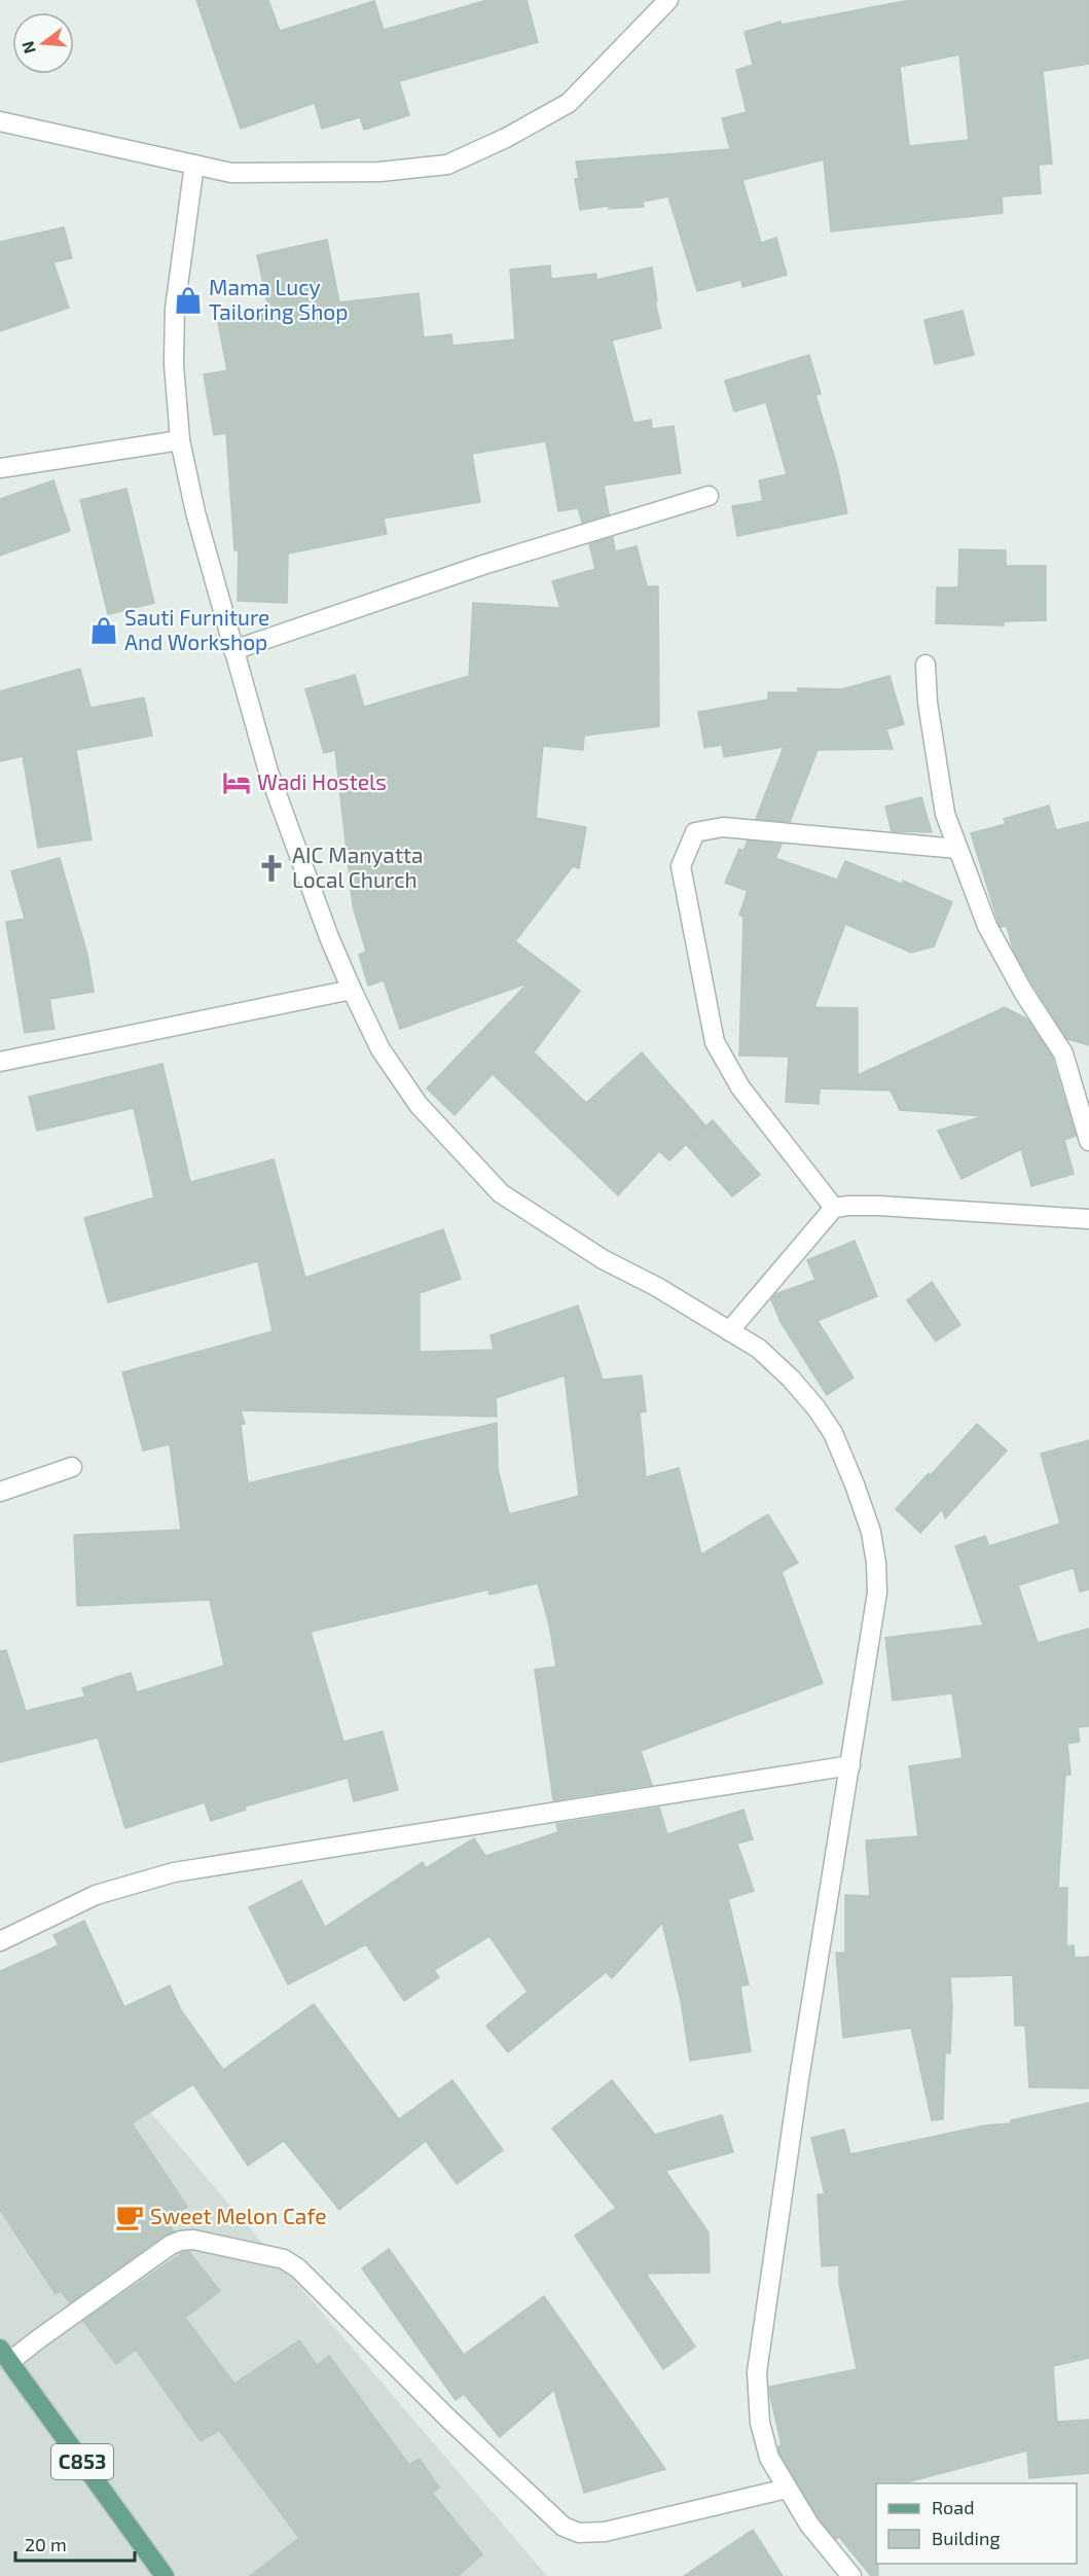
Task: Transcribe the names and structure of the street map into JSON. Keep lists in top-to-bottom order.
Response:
{
  "streets": {
    "main road": ["C853"]
  },
  "places": {
    "shop": ["Mama Lucy Tailoring Shop", "Sauti Furniture And Workshop"],
    "hotel": ["Wadi Hostels"],
    "church": ["AIC Manyatta Local Church"],
    "cafe": ["Sweet Melon Cafe"]
  },
  "legend": ["Road", "Building"],
  "scale_bar": "20 m",
  "north": "left"
}
